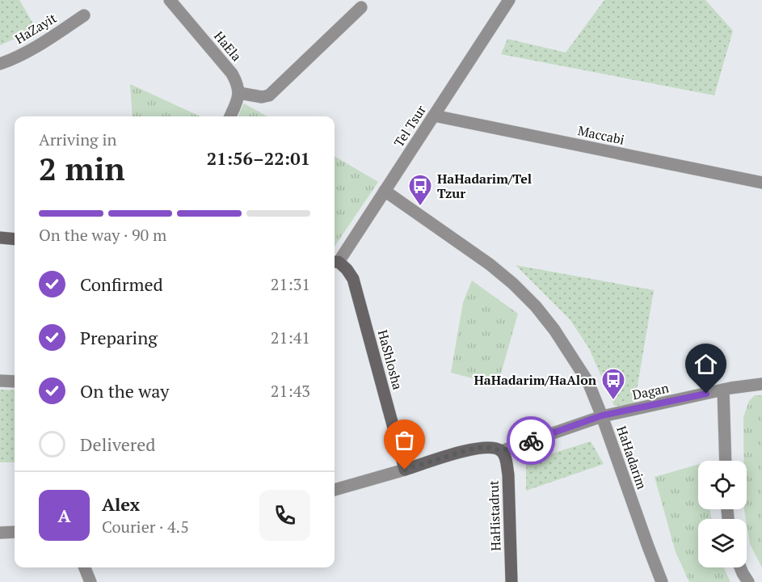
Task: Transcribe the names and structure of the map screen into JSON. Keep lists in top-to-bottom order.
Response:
{
  "streets": {
    "street": [
      "HaZayit",
      "HaEla",
      "Tel Tsur",
      "Maccabi",
      "HaShlosha",
      "Dagan",
      "HaHadarim",
      "HaHistadrut"
    ]
  },
  "crossings": [
    ["Tel Tsur", "Maccabi"],
    ["Tel Tsur", "HaShlosha"],
    ["Dagan", "HaHadarim"],
    ["HaHadarim", "HaHistadrut"]
  ],
  "places": {
    "bus stop": ["HaHadarim/Tel Tzur", "HaHadarim/HaAlon"]
  },
  "page": {
    "heading": ["2 min", "Arriving in", "21:56–22:01"],
    "panel": ["Alex", "Courier · 4.5"],
    "bar": "On the way · 90 m",
    "list": [
      ["Confirmed", "21:31"],
      ["Preparing", "21:41"],
      ["On the way", "21:43"],
      "Delivered"
    ],
    "round": "A"
  }
}
